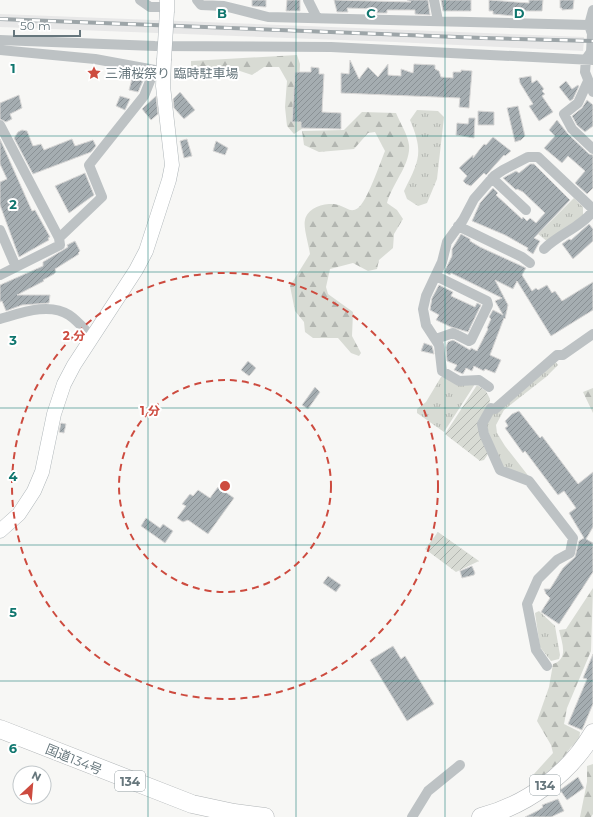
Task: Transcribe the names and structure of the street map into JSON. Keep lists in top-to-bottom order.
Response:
{
  "streets": {
    "highway": ["国道134号", "134"]
  },
  "places": {
    "place": ["三浦桜祭り 臨時駐車場"]
  },
  "scale_bar": "50 m",
  "north": "top right",
  "grid": {
    "columns": ["B", "C", "D"],
    "rows": [
      "1",
      "2",
      "3",
      "4",
      "5",
      "6"
    ]
  },
  "rings": ["2 分", "1 分"]
}
